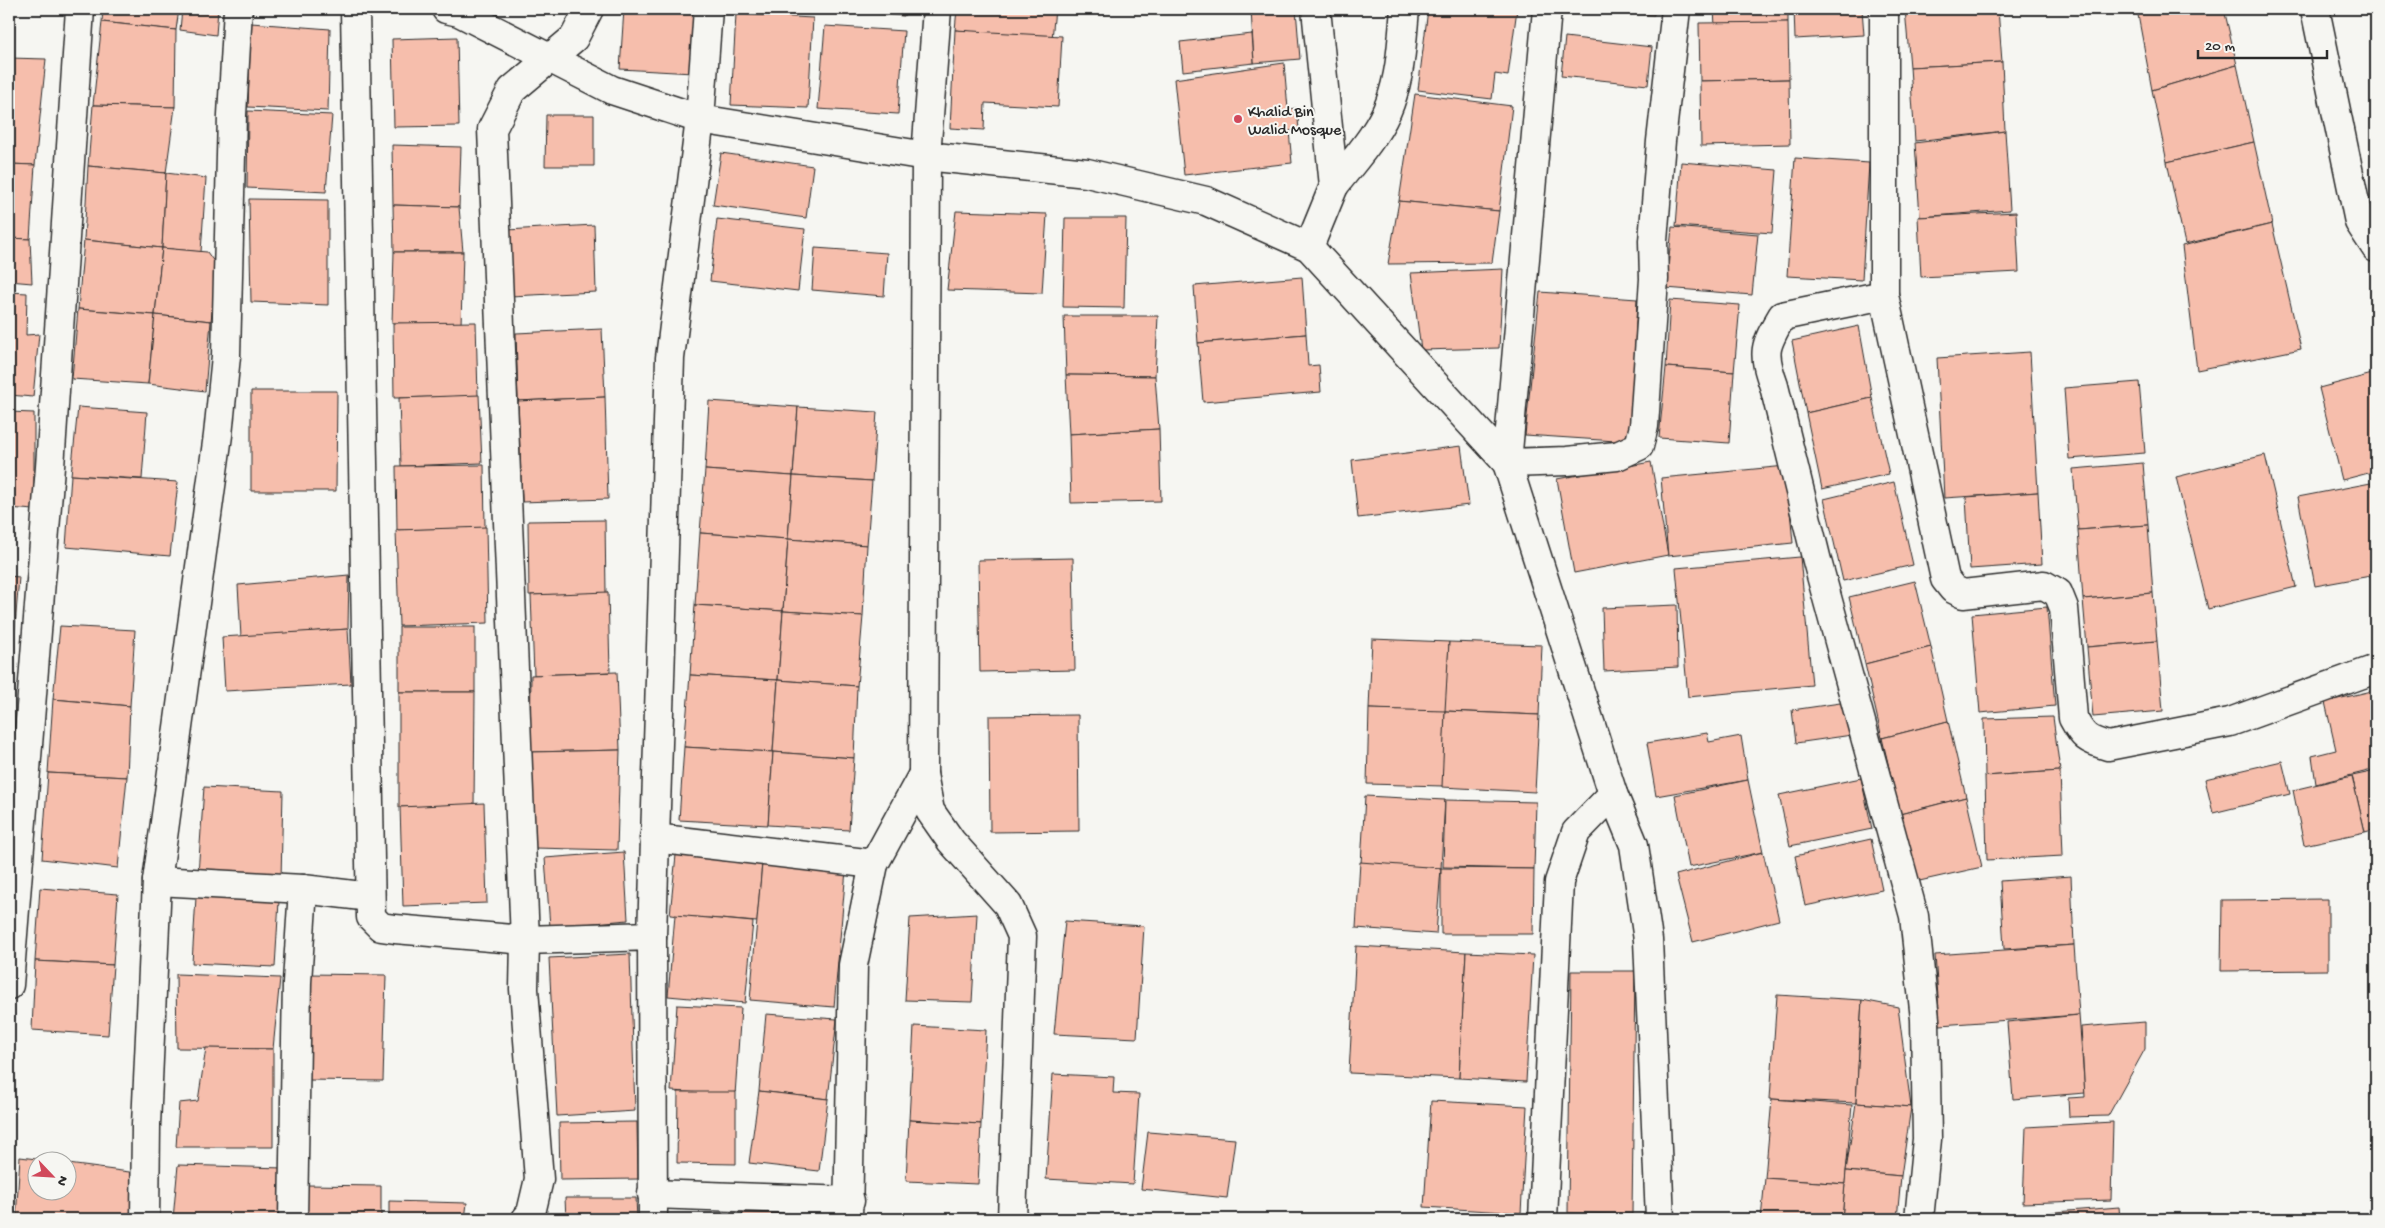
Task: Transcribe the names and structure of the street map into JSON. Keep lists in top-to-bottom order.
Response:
{
  "places": ["Khalid Bin Walid Mosque"],
  "scale_bar": "20 m",
  "north": "bottom right"
}
